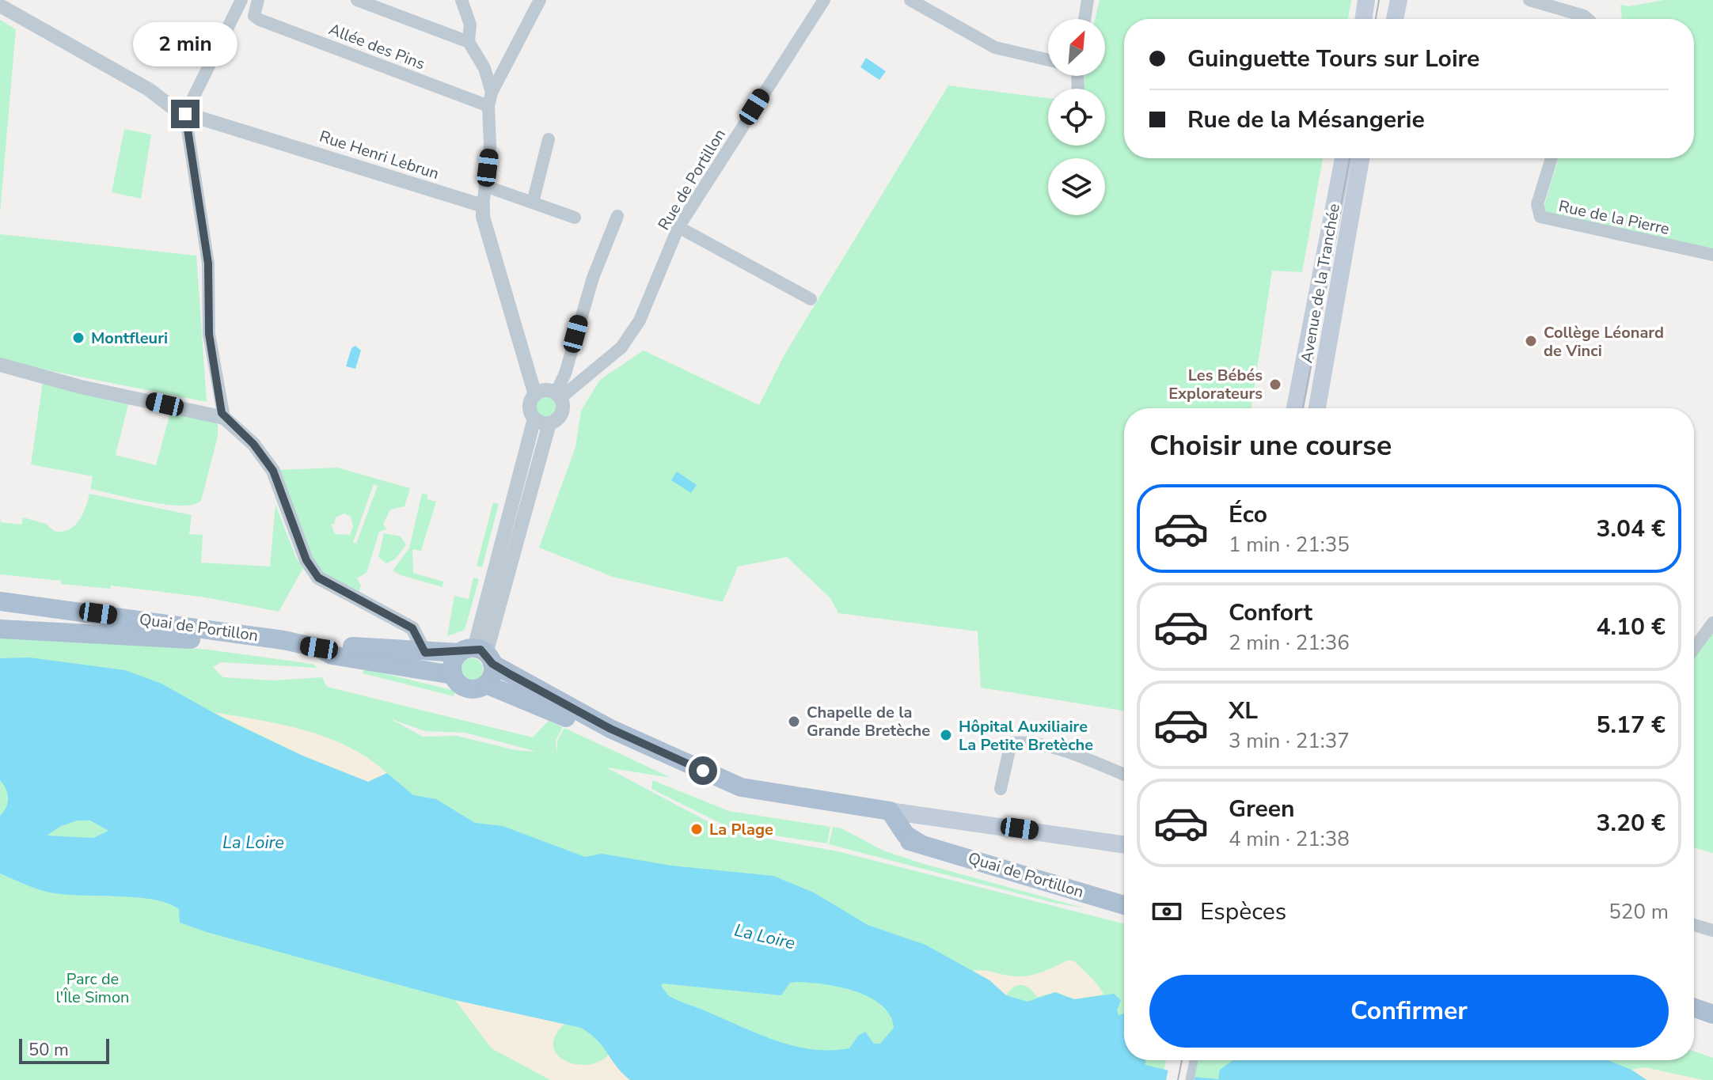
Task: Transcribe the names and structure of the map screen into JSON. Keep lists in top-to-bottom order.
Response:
{
  "streets": {
    "main road": ["Avenue de la Tranchée", "Quai de Portillon"],
    "street": [
      "Allée des Pins",
      "Rue Henri Lebrun",
      "Rue de Portillon",
      "Rue de la Pierre"
    ]
  },
  "water": ["La Loire"],
  "parks": ["Parc de l'Île Simon"],
  "places": [
    "Montfleuri",
    "Collège Léonard de Vinci",
    "Les Bébés Explorateurs",
    "Chapelle de la Grande Bretèche",
    "Hôpital Auxiliaire La Petite Bretèche",
    "La Plage"
  ],
  "scale_bar": "50 m",
  "north": "top right",
  "page": {
    "banner": ["Guinguette Tours sur Loire", "Rue de la Mésangerie"],
    "bubble": "2 min",
    "heading": "Choisir une course",
    "list": [
      {
        "name": "Éco",
        "note": "1 min · 21:35",
        "value": "3.04 €"
      },
      {
        "name": "Confort",
        "note": "2 min · 21:36",
        "value": "4.10 €"
      },
      {
        "name": "XL",
        "note": "3 min · 21:37",
        "value": "5.17 €"
      },
      {
        "name": "Green",
        "note": "4 min · 21:38",
        "value": "3.20 €"
      }
    ],
    "pay": ["Espèces", "520 m"],
    "buttons": "Confirmer",
    "scale": "50 m"
  }
}
